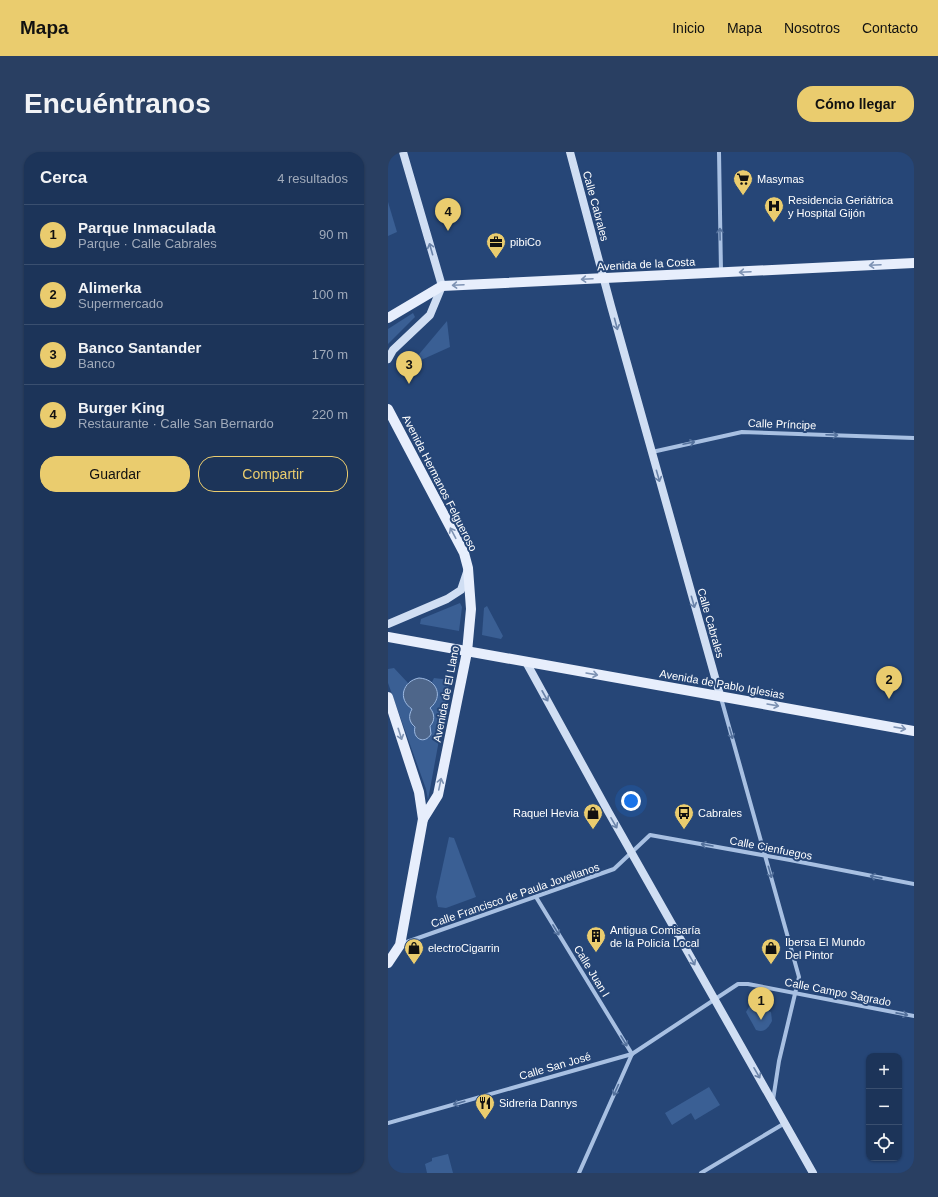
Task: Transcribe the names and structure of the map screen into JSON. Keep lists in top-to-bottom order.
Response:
{
  "streets": {
    "main road": [
      "Avenida de la Costa",
      "Avenida Hermanos Felgueroso",
      "Avenida de Pablo Iglesias",
      "Avenida de El Llano"
    ],
    "street": [
      "Calle Cabrales",
      "Calle Príncipe",
      "Calle Cienfuegos",
      "Calle Francisco de Paula Jovellanos",
      "Calle Juan I",
      "Calle Campo Sagrado",
      "Calle San José"
    ]
  },
  "crossings": [
    ["Calle Cabrales", "Avenida de la Costa"],
    ["Calle Cabrales", "Calle Príncipe"],
    ["Calle Cabrales", "Avenida de Pablo Iglesias"],
    ["Calle Cabrales", "Calle Cienfuegos"],
    ["Calle Cabrales", "Calle Campo Sagrado"],
    ["Avenida Hermanos Felgueroso", "Avenida de El Llano"],
    ["Avenida de Pablo Iglesias", "Avenida de El Llano"],
    ["Avenida de El Llano", "Calle Francisco de Paula Jovellanos"],
    ["Calle Cienfuegos", "Calle Francisco de Paula Jovellanos"],
    ["Calle Francisco de Paula Jovellanos", "Calle Juan I"],
    ["Calle Juan I", "Calle San José"],
    ["Calle Campo Sagrado", "Calle San José"]
  ],
  "one_way": [
    "Calle Cabrales",
    "Avenida de la Costa",
    "Calle Príncipe",
    "Avenida Hermanos Felgueroso",
    "Avenida de Pablo Iglesias",
    "Calle Cienfuegos",
    "Calle Juan I",
    "Calle Campo Sagrado",
    "Calle San José"
  ],
  "places": {
    "supermarket": ["Masymas"],
    "hospital": ["Residencia Geriátrica y Hospital Gijón"],
    "office": ["pibiCo"],
    "shop": ["Raquel Hevia", "electroCigarrin", "Ibersa El Mundo Del Pintor"],
    "bus stop": ["Cabrales"],
    "building": ["Antigua Comisaría de la Policía Local"],
    "restaurant": ["Sidreria Dannys"]
  },
  "page": {
    "header": "Mapa",
    "nav": [
      "Inicio",
      "Mapa",
      "Nosotros",
      "Contacto"
    ],
    "buttons": [
      "Cómo llegar",
      ["Guardar", "Compartir"]
    ],
    "title": "Encuéntranos",
    "heading": ["Cerca", "4 resultados"],
    "pins": [
      "4",
      "3",
      "2",
      "1"
    ],
    "list": [
      {
        "mark": "1",
        "name": "Parque Inmaculada",
        "note": "Parque · Calle Cabrales",
        "value": "90 m"
      },
      {
        "mark": "2",
        "name": "Alimerka",
        "note": "Supermercado",
        "value": "100 m"
      },
      {
        "mark": "3",
        "name": "Banco Santander",
        "note": "Banco",
        "value": "170 m"
      },
      {
        "mark": "4",
        "name": "Burger King",
        "note": "Restaurante · Calle San Bernardo",
        "value": "220 m"
      }
    ],
    "map_buttons": ["+", "−"]
  }
}
